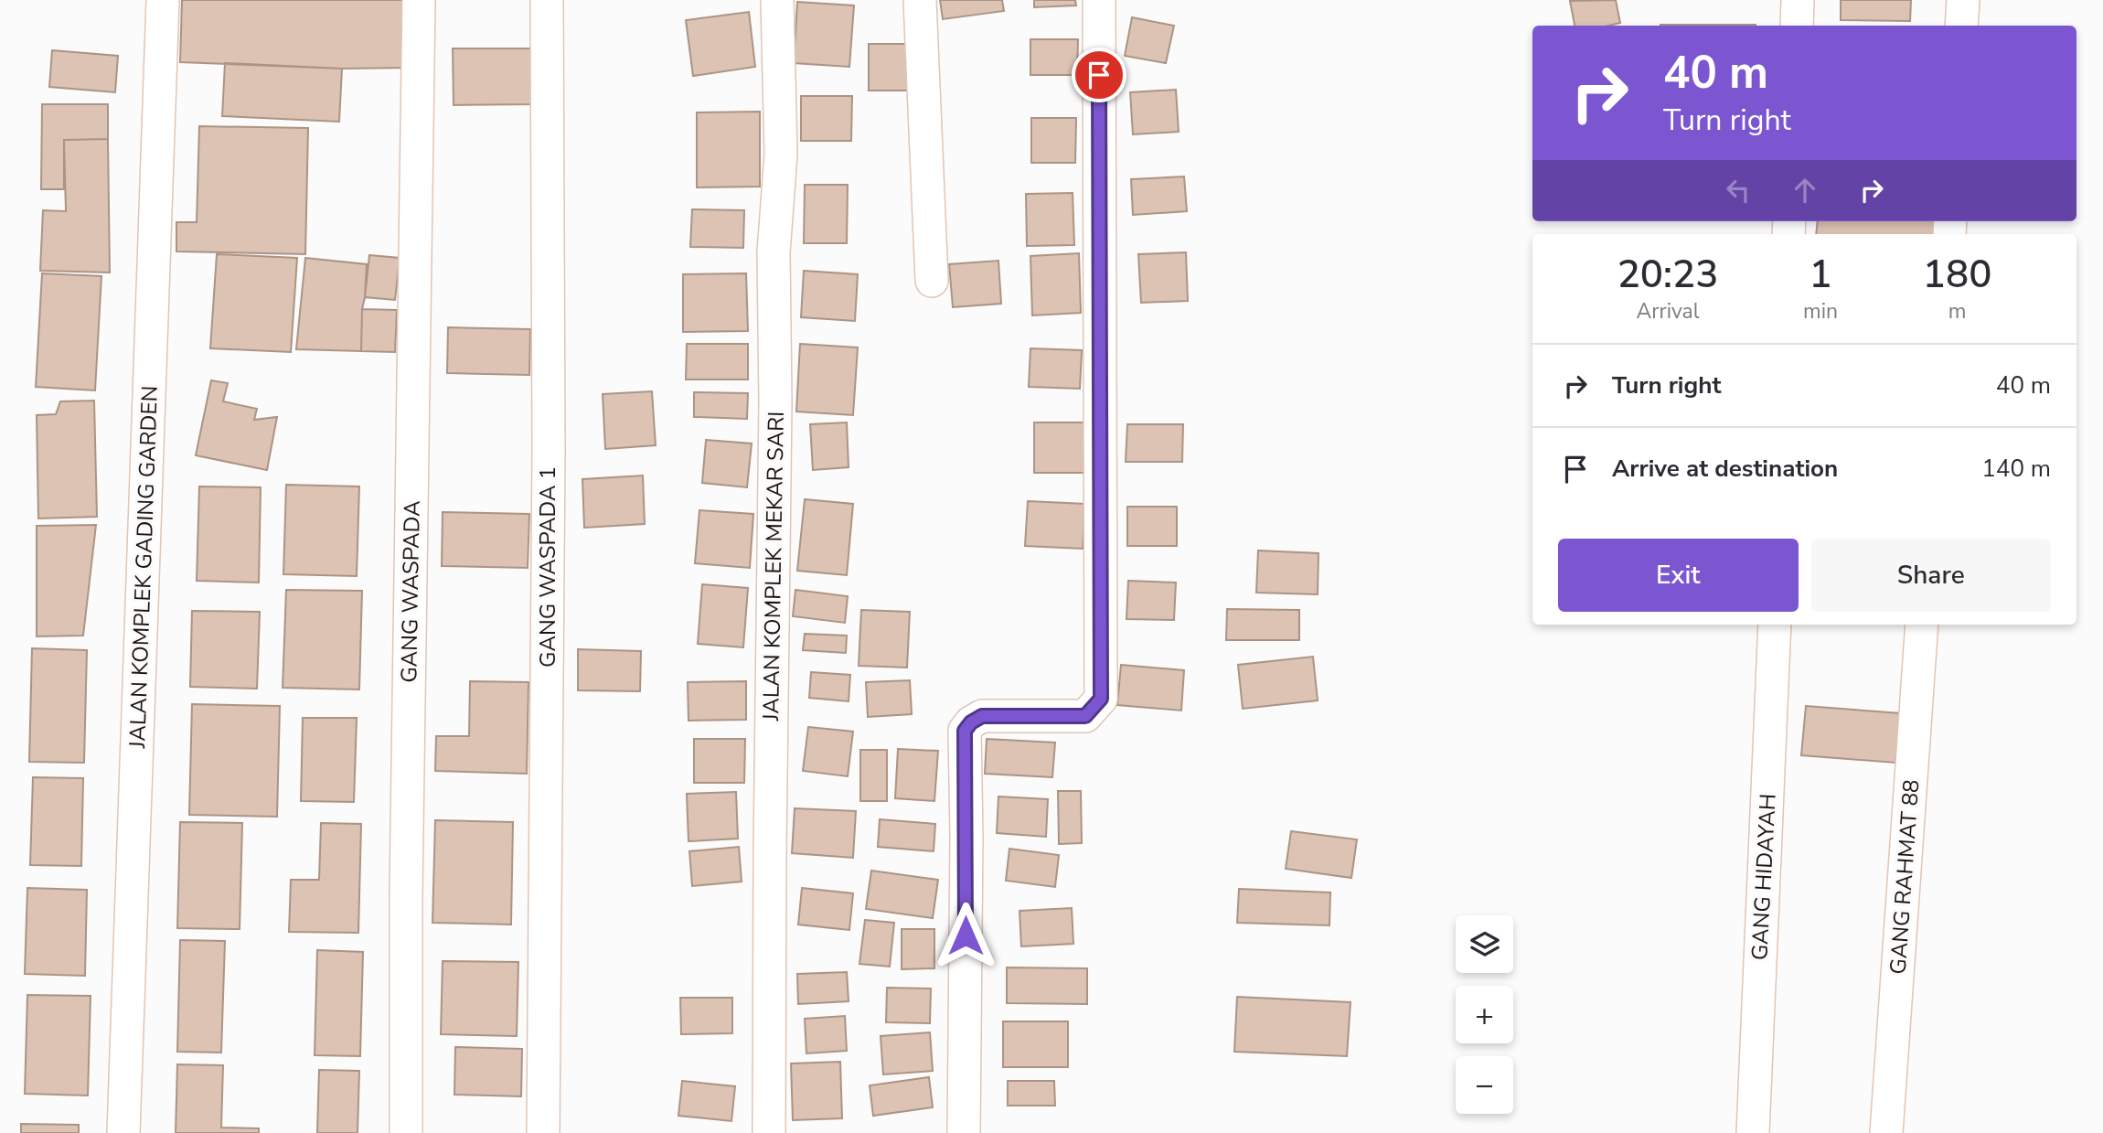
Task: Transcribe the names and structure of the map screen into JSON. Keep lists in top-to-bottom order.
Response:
{
  "streets": {
    "street": [
      "JALAN KOMPLEK MEKAR SARI",
      "JALAN KOMPLEK GADING GARDEN",
      "GANG WASPADA 1",
      "GANG WASPADA",
      "GANG HIDAYAH",
      "GANG RAHMAT 88"
    ]
  },
  "page": {
    "turn": ["40 m", "Turn right"],
    "eta": [
      "20:23",
      "Arrival",
      "1",
      "min",
      "180",
      "m"
    ],
    "list": [
      {
        "name": "Turn right",
        "value": "40 m"
      },
      {
        "name": "Arrive at destination",
        "value": "140 m"
      }
    ],
    "buttons": ["Exit", "Share"],
    "map_buttons": ["+", "−"]
  }
}
